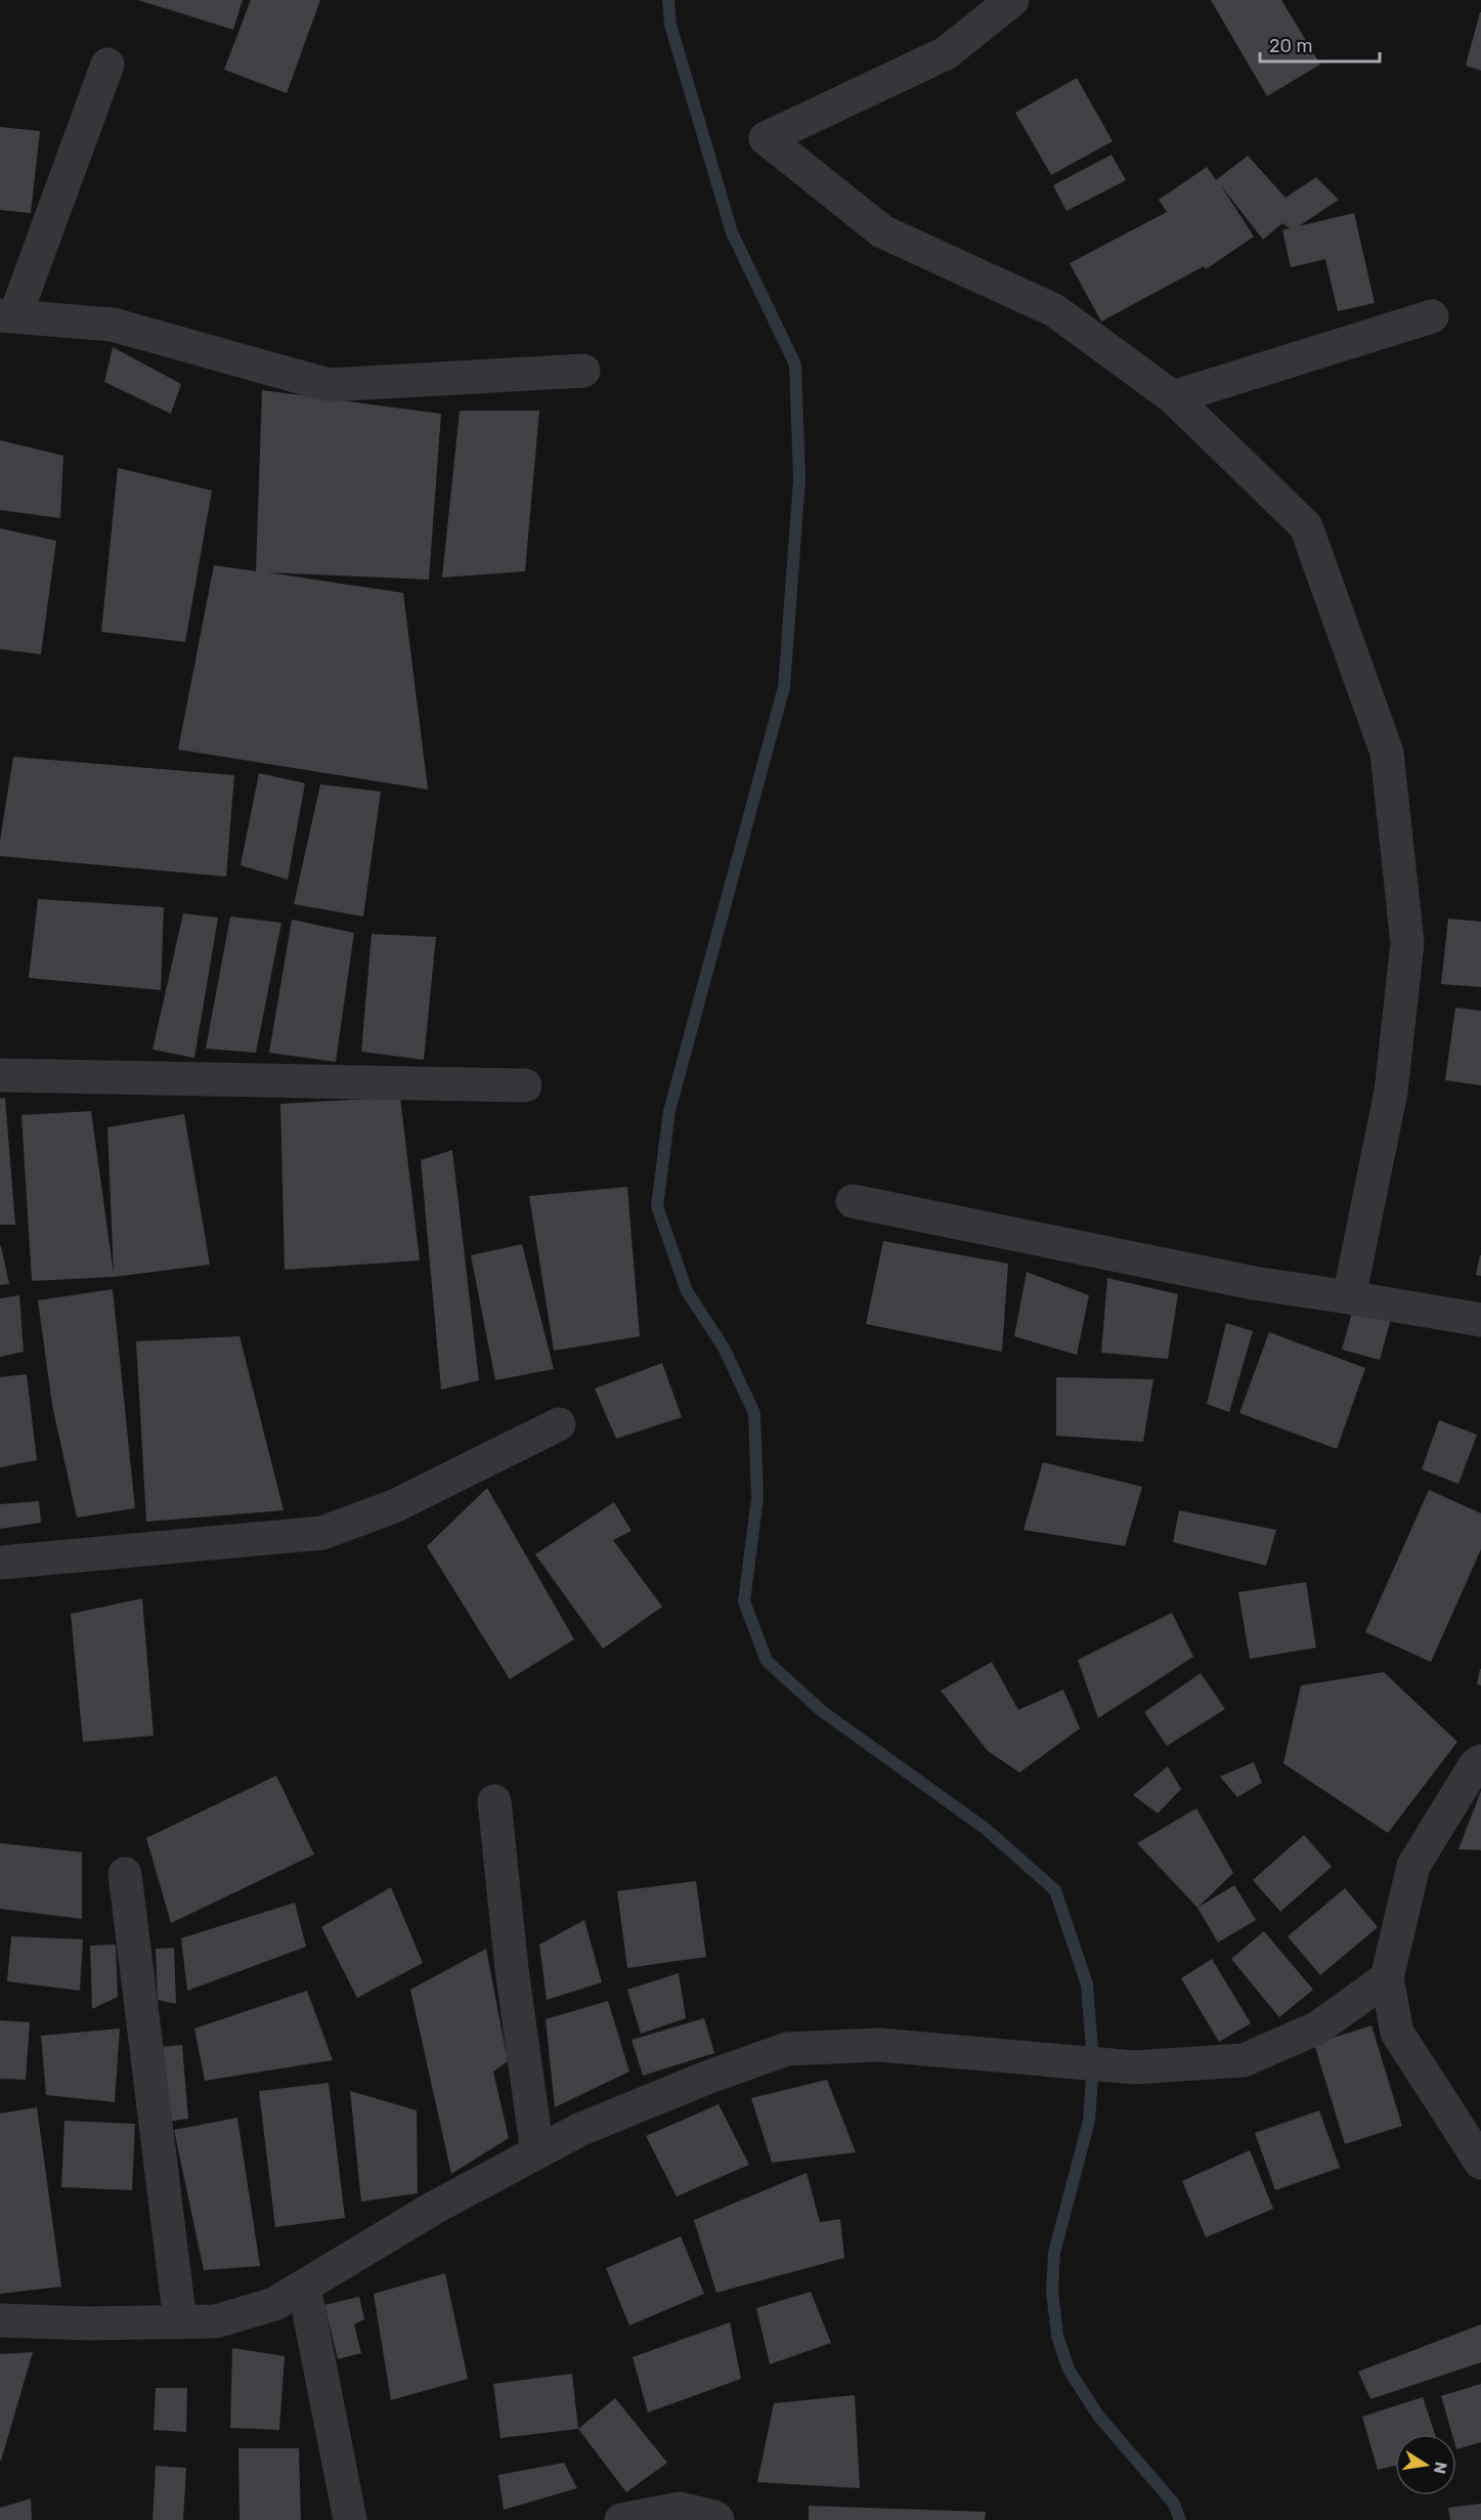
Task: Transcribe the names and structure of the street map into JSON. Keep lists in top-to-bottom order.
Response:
{
  "scale_bar": "20 m",
  "north": "right"
}
